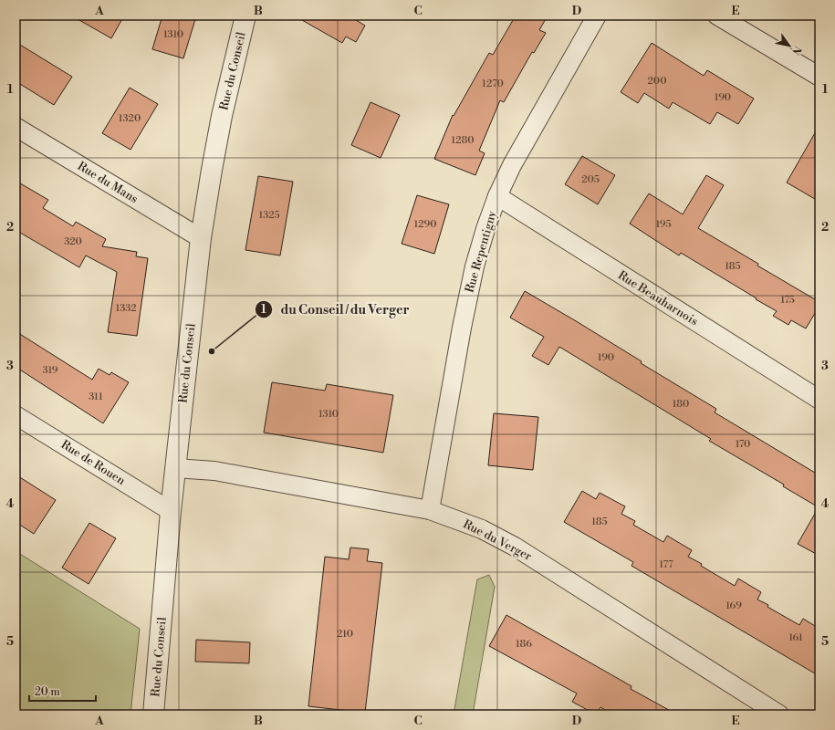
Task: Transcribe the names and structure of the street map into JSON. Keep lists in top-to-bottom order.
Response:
{
  "streets": {
    "street": [
      "Rue du Conseil",
      "Rue du Mans",
      "Rue Repentigny",
      "Rue Beauharnois",
      "Rue de Rouen",
      "Rue du Verger"
    ]
  },
  "crossings": [
    ["Rue du Conseil", "Rue du Mans"],
    ["Rue du Conseil", "Rue de Rouen"],
    ["Rue du Conseil", "Rue du Verger"],
    ["Rue Repentigny", "Rue Beauharnois"],
    ["Rue Repentigny", "Rue du Verger"]
  ],
  "places": ["du Conseil / du Verger"],
  "house_numbers": [
    "1310",
    "200",
    "1270",
    "190",
    "1320",
    "1280",
    "205",
    "1325",
    "1290",
    "195",
    "320",
    "185",
    "175",
    "1332",
    "190",
    "319",
    "311",
    "180",
    "1310",
    "170",
    "185",
    "177",
    "169",
    "210",
    "161",
    "186"
  ],
  "scale_bar": "20 m",
  "north": "bottom right",
  "grid": {
    "columns": [
      "A",
      "B",
      "C",
      "D",
      "E"
    ],
    "rows": [
      "1",
      "2",
      "3",
      "4",
      "5"
    ]
  }
}
